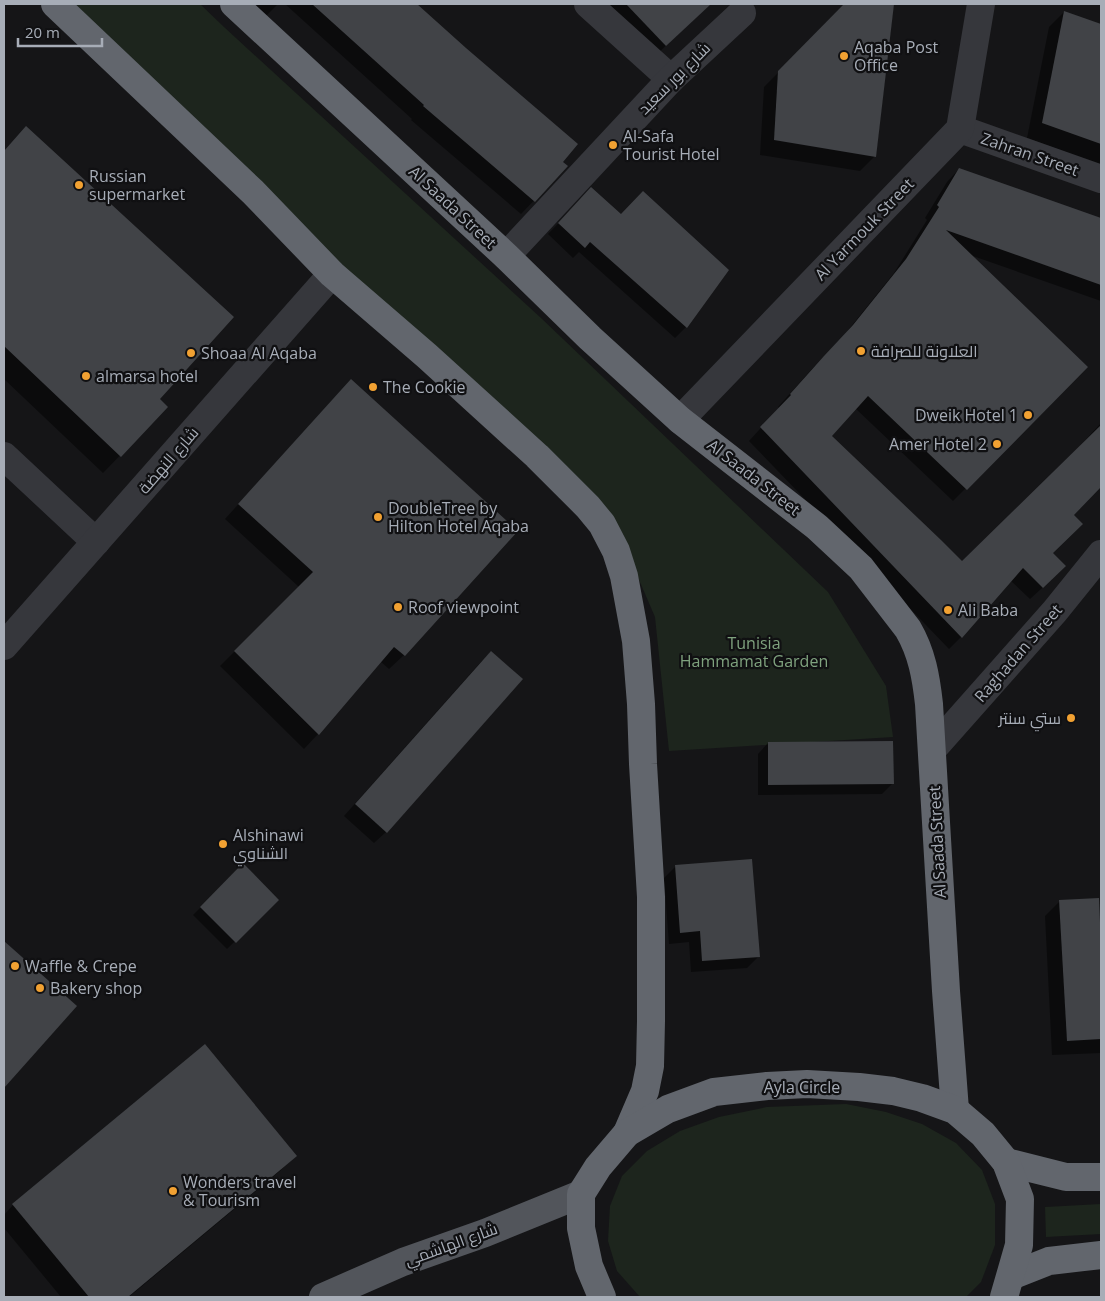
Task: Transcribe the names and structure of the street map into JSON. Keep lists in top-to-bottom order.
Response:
{
  "streets": {
    "highway": ["Al Saada Street", "Ayla Circle"],
    "main road": ["شارع الهاشمي"],
    "street": [
      "شارع بور سعيد",
      "Zahran Street",
      "Al Yarmouk Street",
      "شارع النهضة",
      "Raghadan Street"
    ]
  },
  "crossings": [
    ["شارع بور سعيد", "Al Saada Street"],
    ["Zahran Street", "Al Yarmouk Street"],
    ["Al Saada Street", "Al Yarmouk Street"],
    ["Al Saada Street", "Raghadan Street"],
    ["Al Saada Street", "Ayla Circle"],
    ["Ayla Circle", "شارع الهاشمي"]
  ],
  "parks": ["Tunisia Hammamat Garden"],
  "places": [
    "Aqaba Post Office",
    "Al-Safa Tourist Hotel",
    "Russian supermarket",
    "العلاونة للصرافة",
    "Shoaa Al Aqaba",
    "almarsa hotel",
    "The Cookie",
    "Dweik Hotel 1",
    "Amer Hotel 2",
    "DoubleTree by Hilton Hotel Aqaba",
    "Roof viewpoint",
    "Ali Baba",
    "ستي سنتر",
    "Alshinawi الشناوي",
    "Waffle & Crepe",
    "Bakery shop",
    "Wonders travel & Tourism"
  ],
  "scale_bar": "20 m"
}
